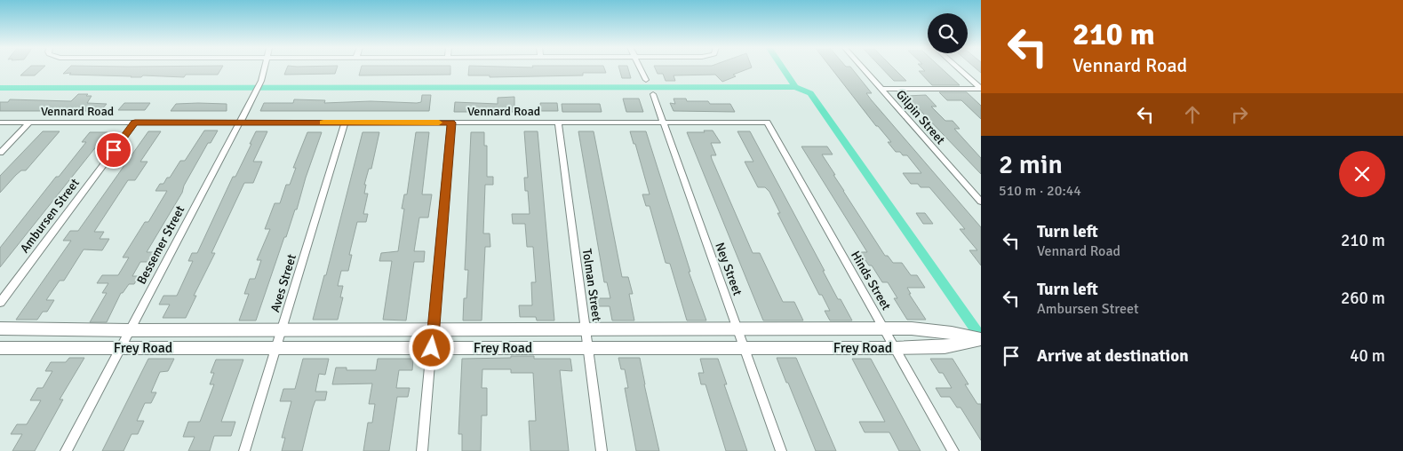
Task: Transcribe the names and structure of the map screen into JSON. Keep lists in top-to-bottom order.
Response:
{
  "streets": {
    "street": [
      "Vennard Road",
      "Gilpin Street",
      "Ambursen Street",
      "Bessemer Street",
      "Ney Street",
      "Hinds Street",
      "Aves Street",
      "Tolman Street",
      "Frey Road"
    ]
  },
  "crossings": [
    ["Vennard Road", "Ambursen Street"],
    ["Vennard Road", "Bessemer Street"],
    ["Vennard Road", "Ney Street"],
    ["Vennard Road", "Hinds Street"],
    ["Vennard Road", "Aves Street"],
    ["Vennard Road", "Tolman Street"],
    ["Bessemer Street", "Frey Road"],
    ["Ney Street", "Frey Road"],
    ["Hinds Street", "Frey Road"],
    ["Aves Street", "Frey Road"],
    ["Tolman Street", "Frey Road"]
  ],
  "page": {
    "turn": ["210 m", "Vennard Road"],
    "heading": ["2 min", "510 m · 20:44"],
    "list": [
      {
        "name": "Turn left",
        "note": "Vennard Road",
        "value": "210 m"
      },
      {
        "name": "Turn left",
        "note": "Ambursen Street",
        "value": "260 m"
      },
      {
        "name": "Arrive at destination",
        "value": "40 m"
      }
    ]
  }
}
